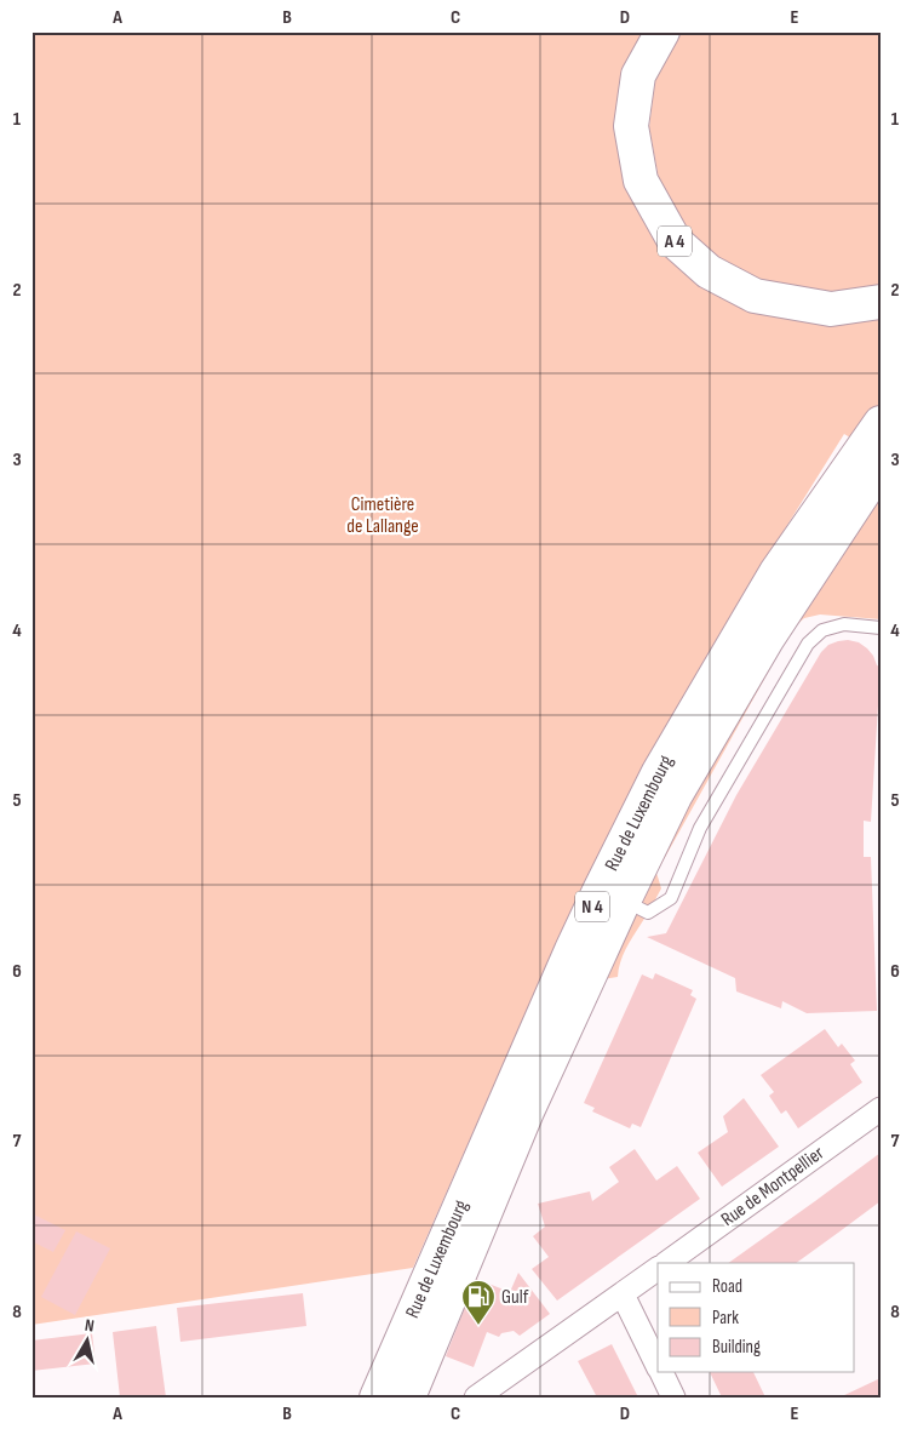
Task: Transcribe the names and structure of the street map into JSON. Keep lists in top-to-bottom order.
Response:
{
  "streets": {
    "main road": ["A 4", "Rue de Luxembourg", "N 4"],
    "street": ["Rue de Montpellier"]
  },
  "parks": ["Cimetière de Lallange"],
  "places": {
    "fuel station": ["Gulf"]
  },
  "legend": ["Road", "Park", "Building"],
  "north": "top",
  "grid": {
    "columns": [
      "A",
      "B",
      "C",
      "D",
      "E"
    ],
    "rows": [
      "1",
      "2",
      "3",
      "4",
      "5",
      "6",
      "7",
      "8"
    ]
  }
}
